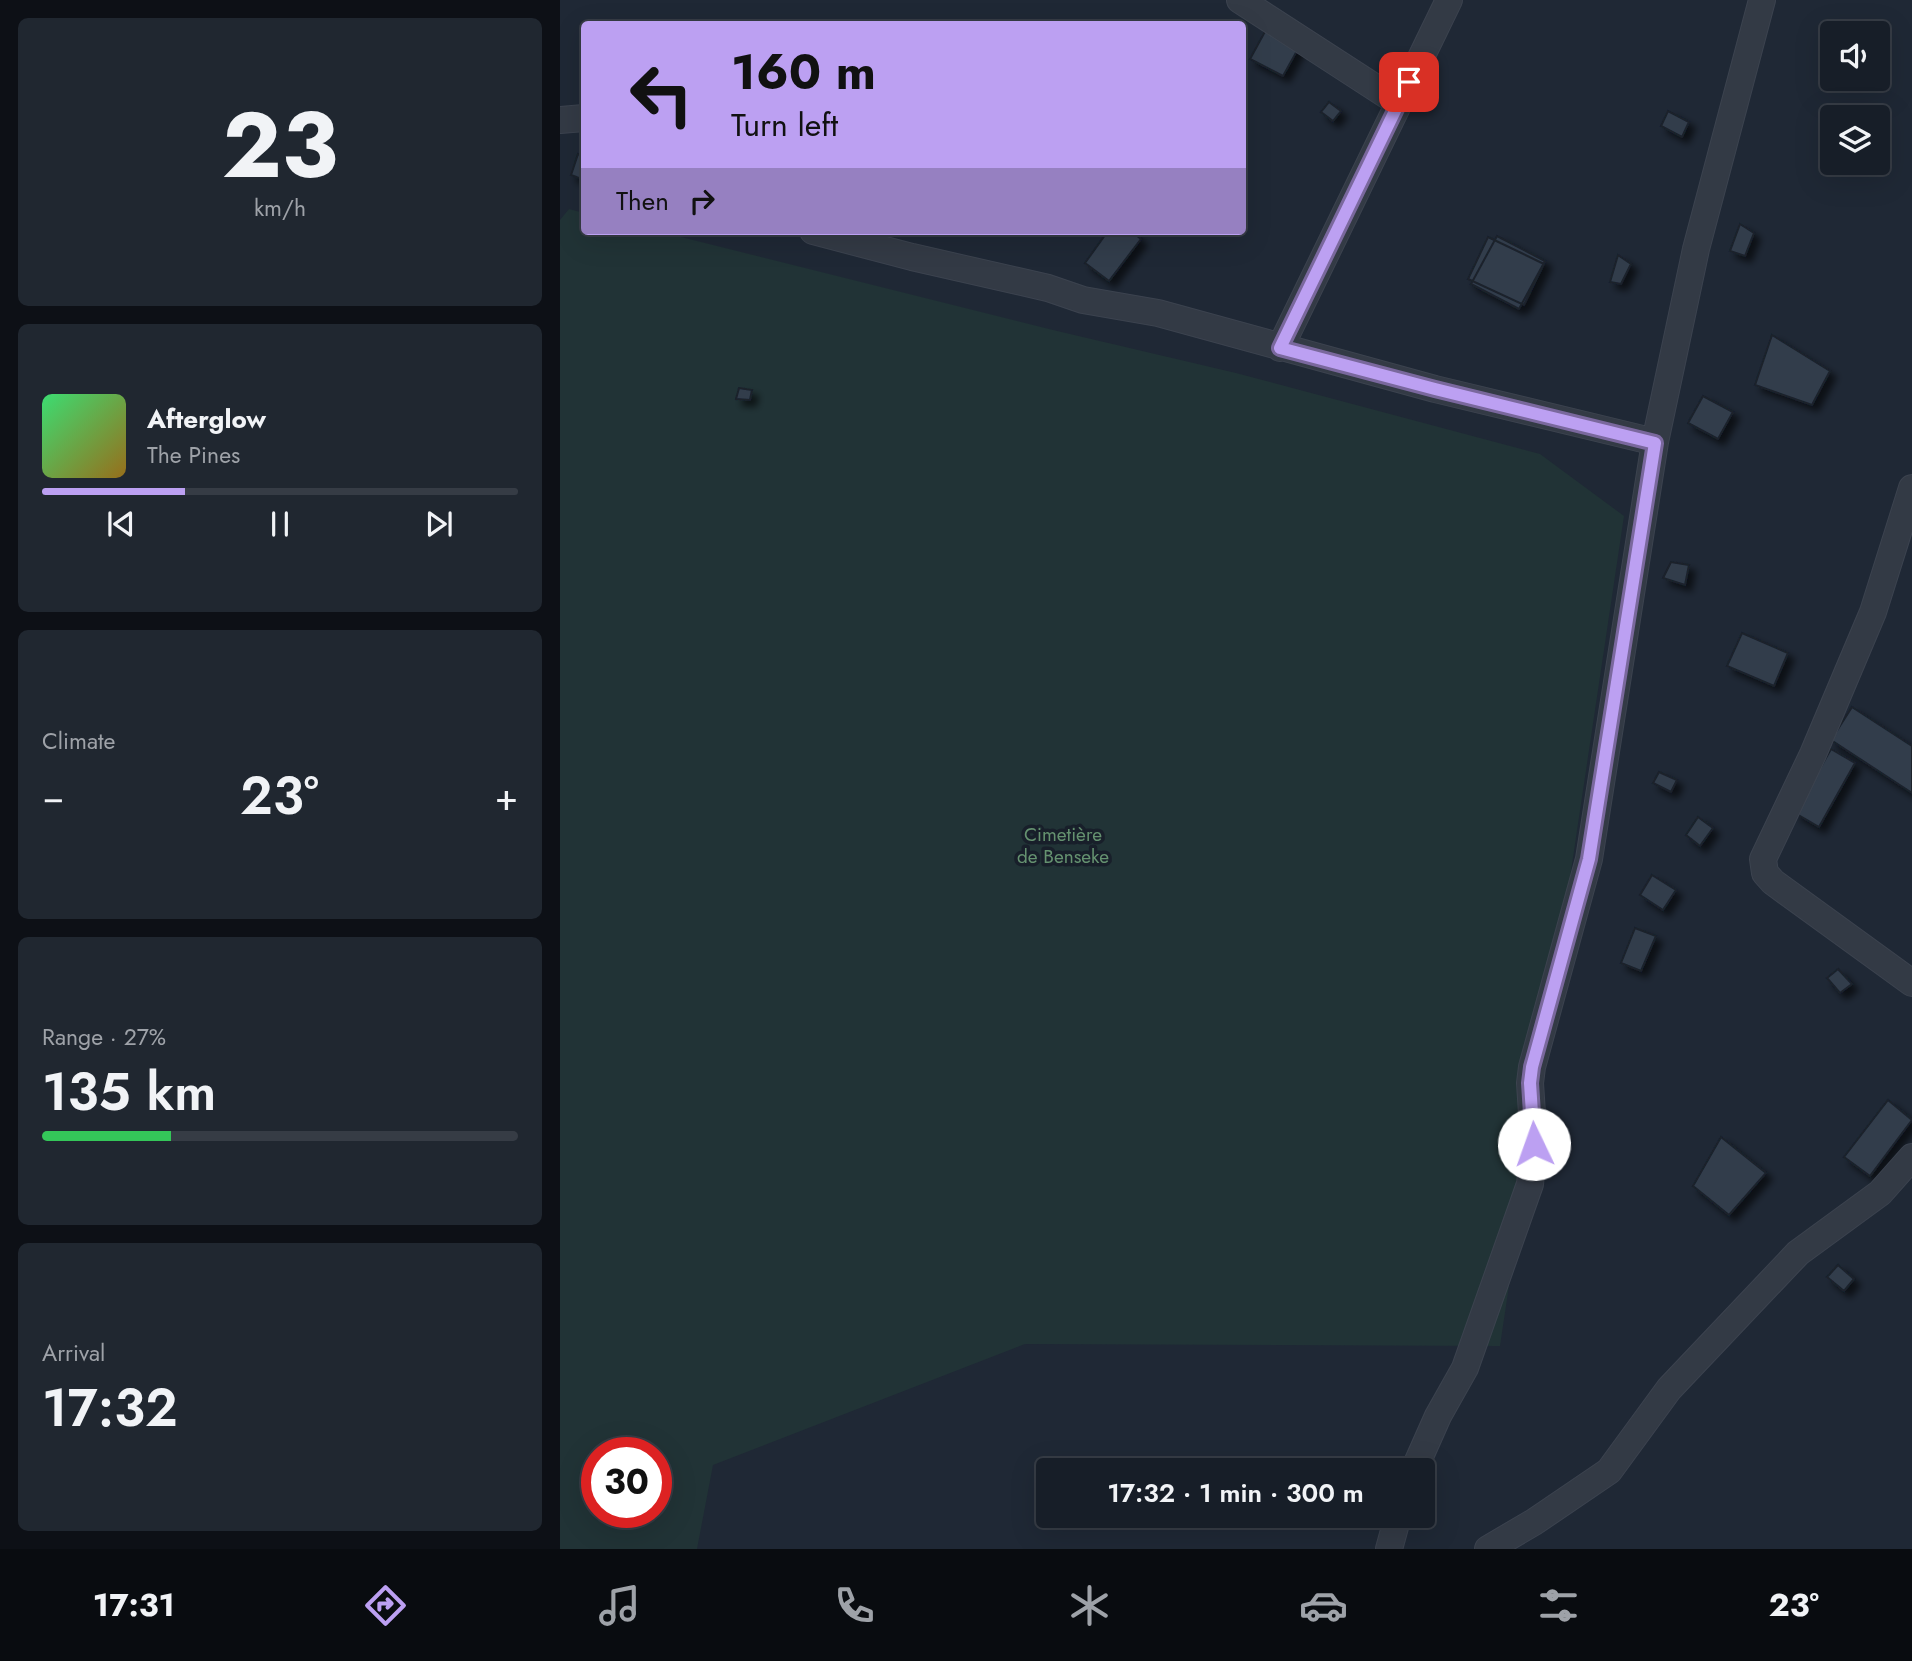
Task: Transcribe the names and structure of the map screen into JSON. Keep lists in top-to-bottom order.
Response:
{
  "parks": ["Cimetière de Benseke"],
  "page": {
    "tile": [
      ["23", "km/h"],
      "Climate",
      ["Range · 27%", "135 km"],
      ["Arrival", "17:32"]
    ],
    "turn": ["160 m", "Turn left"],
    "then": "Then",
    "song": ["Afterglow", "The Pines"],
    "heat": ["−", "23°", "+"],
    "limit": "30",
    "trip": "17:32 · 1 min · 300 m",
    "tabs": ["17:31", "23°"]
  }
}
